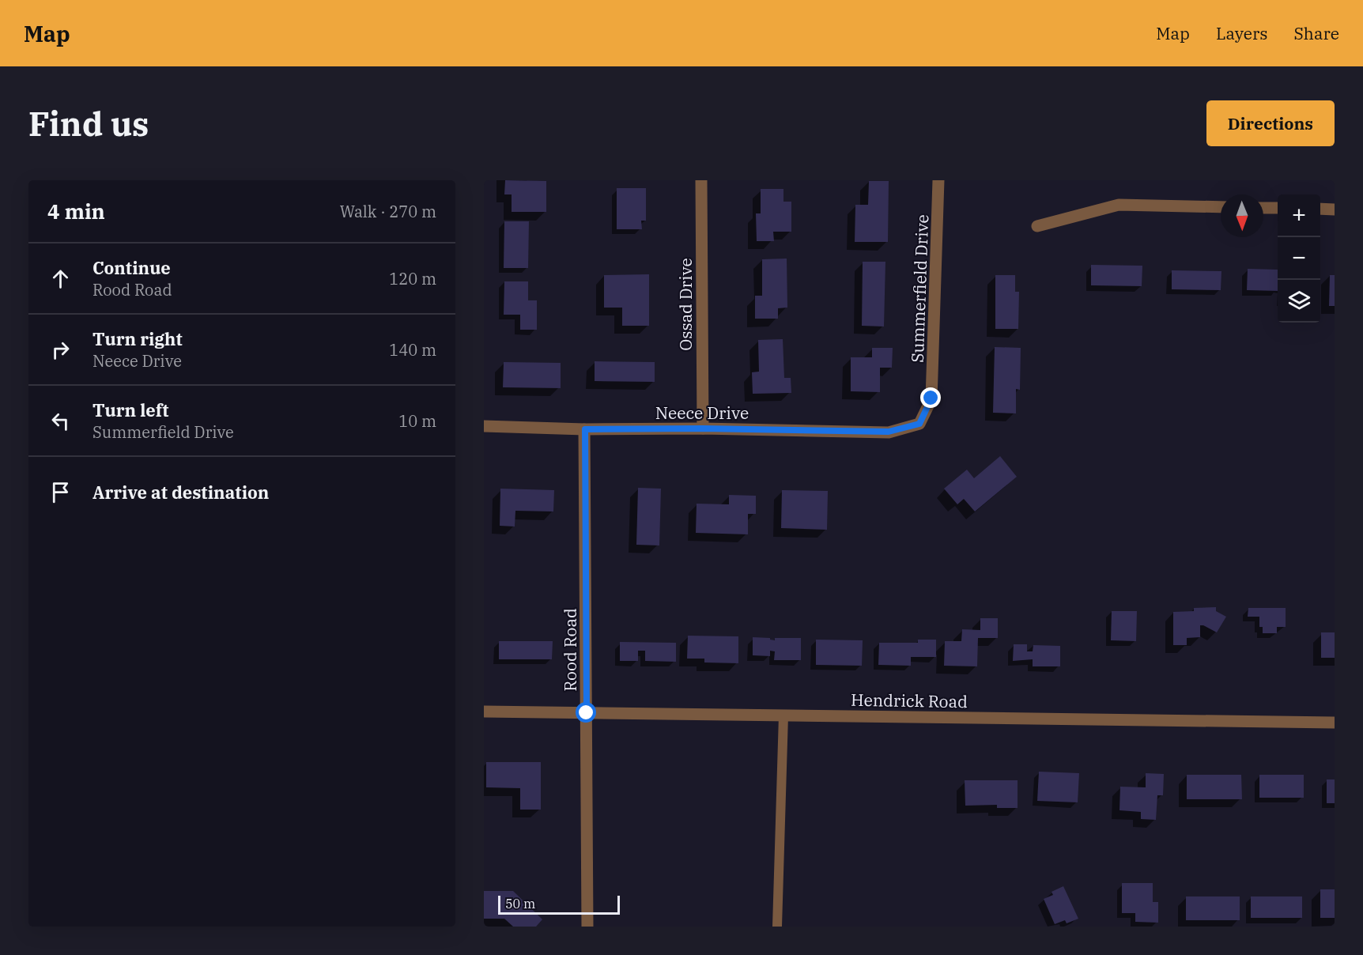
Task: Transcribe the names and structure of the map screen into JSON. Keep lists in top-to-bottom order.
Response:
{
  "streets": {
    "street": [
      "Summerfield Drive",
      "Ossad Drive",
      "Neece Drive",
      "Rood Road",
      "Hendrick Road"
    ]
  },
  "crossings": [
    ["Summerfield Drive", "Neece Drive"],
    ["Ossad Drive", "Neece Drive"],
    ["Neece Drive", "Rood Road"],
    ["Rood Road", "Hendrick Road"]
  ],
  "scale_bar": "50 m",
  "north": "bottom",
  "page": {
    "header": "Map",
    "nav": ["Map", "Layers", "Share"],
    "buttons": "Directions",
    "title": "Find us",
    "heading": ["4 min", "Walk · 270 m"],
    "map_buttons": ["+", "−"],
    "list": [
      ["Continue", "Rood Road", "120 m"],
      ["Turn right", "Neece Drive", "140 m"],
      ["Turn left", "Summerfield Drive", "10 m"],
      "Arrive at destination"
    ],
    "scale": "50 m"
  }
}
